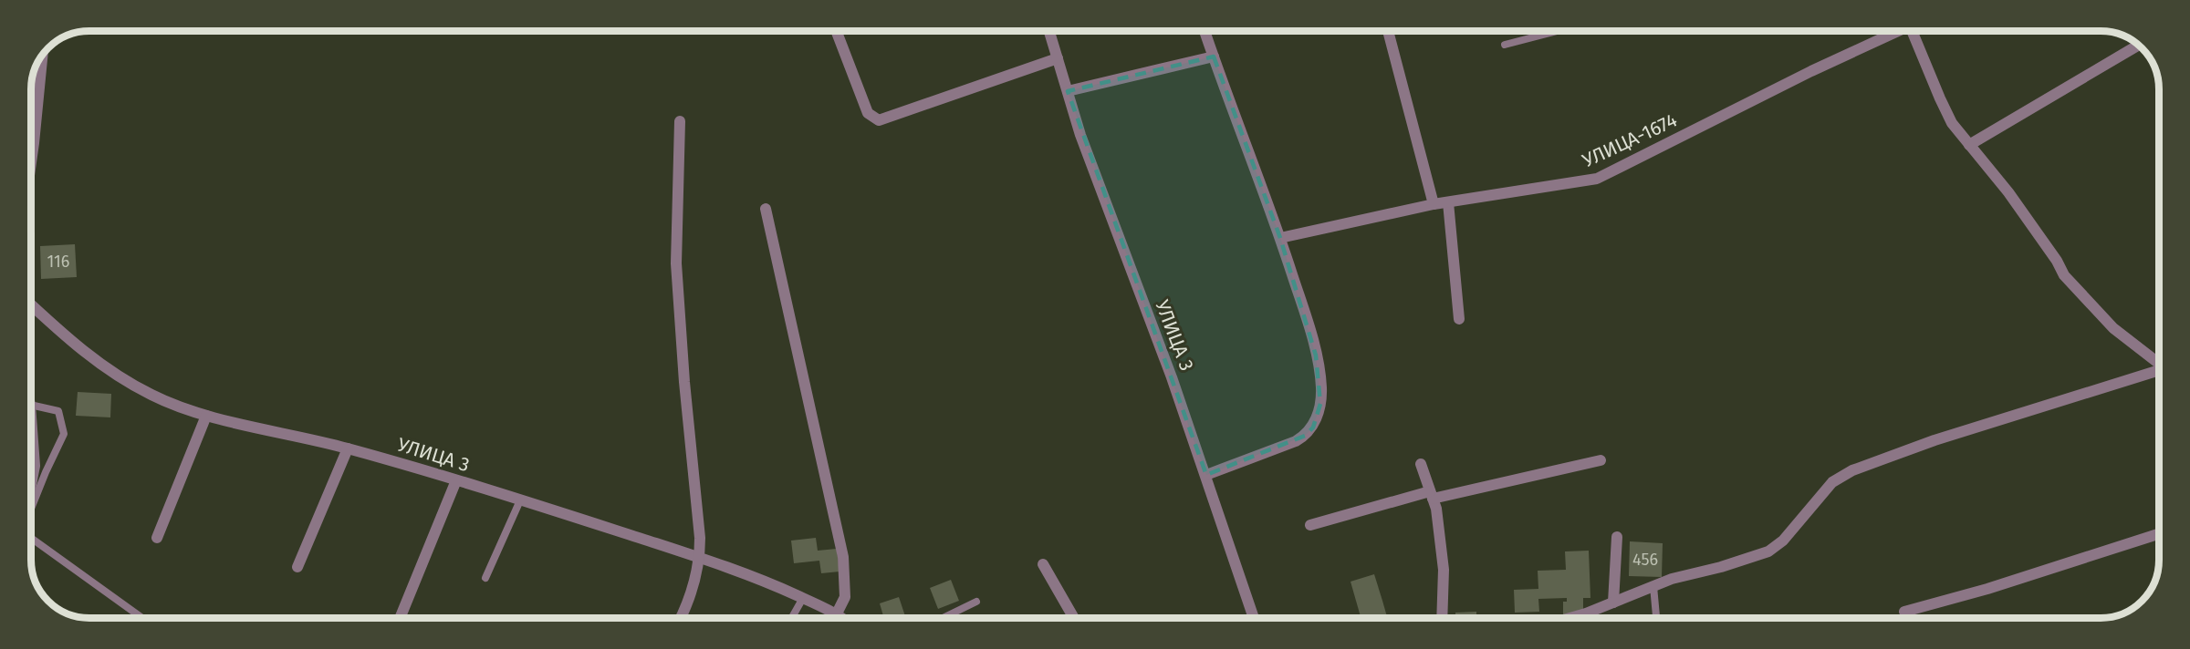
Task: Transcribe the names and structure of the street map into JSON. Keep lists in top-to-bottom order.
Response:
{
  "streets": {
    "street": ["УЛИЦА-1674", "УЛИЦА 3"]
  },
  "house_numbers": ["116", "456"]
}
